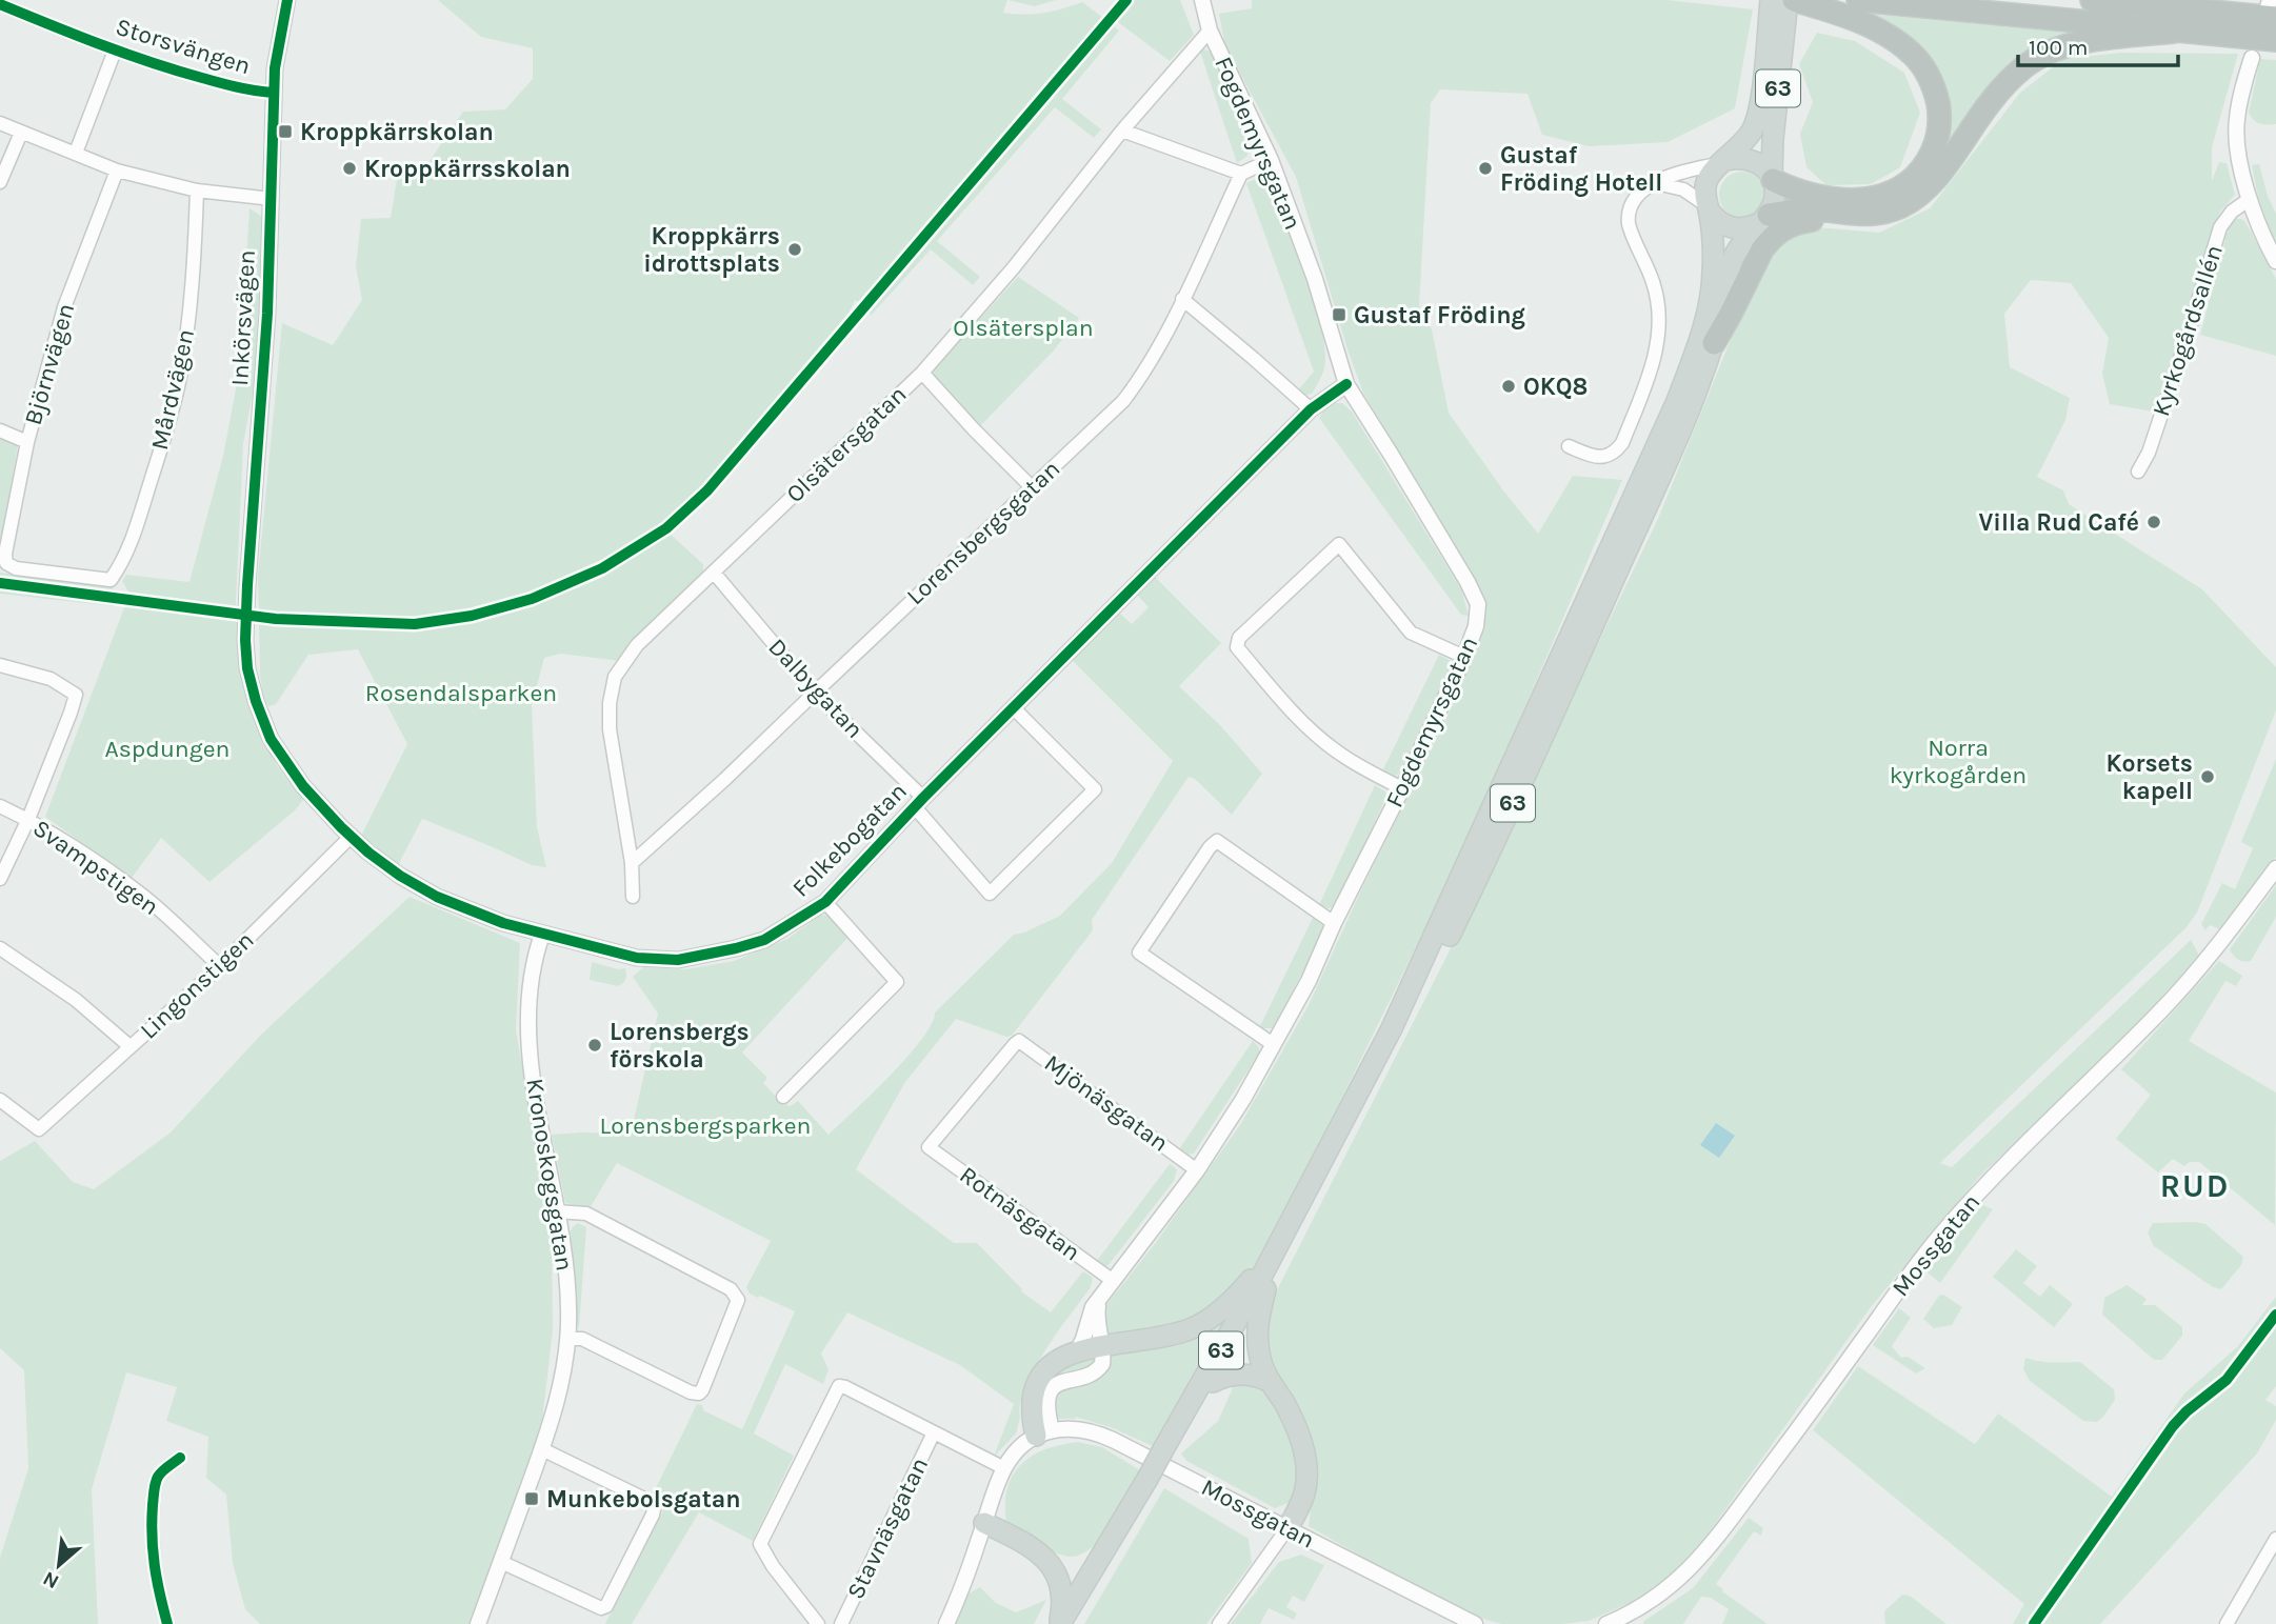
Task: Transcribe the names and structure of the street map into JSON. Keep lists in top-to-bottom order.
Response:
{
  "streets": {
    "main road": ["63"],
    "street": [
      "Storsvängen",
      "Fogdemyrsgatan",
      "Inkörsvägen",
      "Kyrkogårdsallén",
      "Björnvägen",
      "Mårdvägen",
      "Olsätersgatan",
      "Lorensbergsgatan",
      "Dalbygatan",
      "Folkebogatan",
      "Svampstigen",
      "Lingonstigen",
      "Mjönäsgatan",
      "Kronoskogsgatan",
      "Rotnäsgatan",
      "Mossgatan",
      "Stavnäsgatan"
    ]
  },
  "crossings": [
    ["Storsvängen", "Inkörsvägen"],
    ["Fogdemyrsgatan", "Olsätersgatan"],
    ["Fogdemyrsgatan", "Folkebogatan"],
    ["Fogdemyrsgatan", "Mjönäsgatan"],
    ["Fogdemyrsgatan", "Rotnäsgatan"],
    ["Inkörsvägen", "Folkebogatan"],
    ["Björnvägen", "Mårdvägen"],
    ["Olsätersgatan", "Lorensbergsgatan"],
    ["Olsätersgatan", "Dalbygatan"],
    ["Lorensbergsgatan", "Dalbygatan"],
    ["Dalbygatan", "Folkebogatan"],
    ["Folkebogatan", "Lingonstigen"],
    ["Folkebogatan", "Kronoskogsgatan"],
    ["Svampstigen", "Lingonstigen"],
    ["Mjönäsgatan", "Rotnäsgatan"]
  ],
  "districts": ["RUD"],
  "parks": [
    "Olsätersplan",
    "Rosendalsparken",
    "Norra kyrkogården",
    "Aspdungen",
    "Lorensbergsparken"
  ],
  "places": {
    "transit": ["Kroppkärrskolan", "Gustaf Fröding", "Munkebolsgatan"],
    "other": [
      "Kroppkärrsskolan",
      "Gustaf Fröding Hotell",
      "Kroppkärrs idrottsplats",
      "OKQ8",
      "Villa Rud Café",
      "Korsets kapell",
      "Lorensbergs förskola"
    ]
  },
  "scale_bar": "100 m",
  "north": "bottom left"
}
